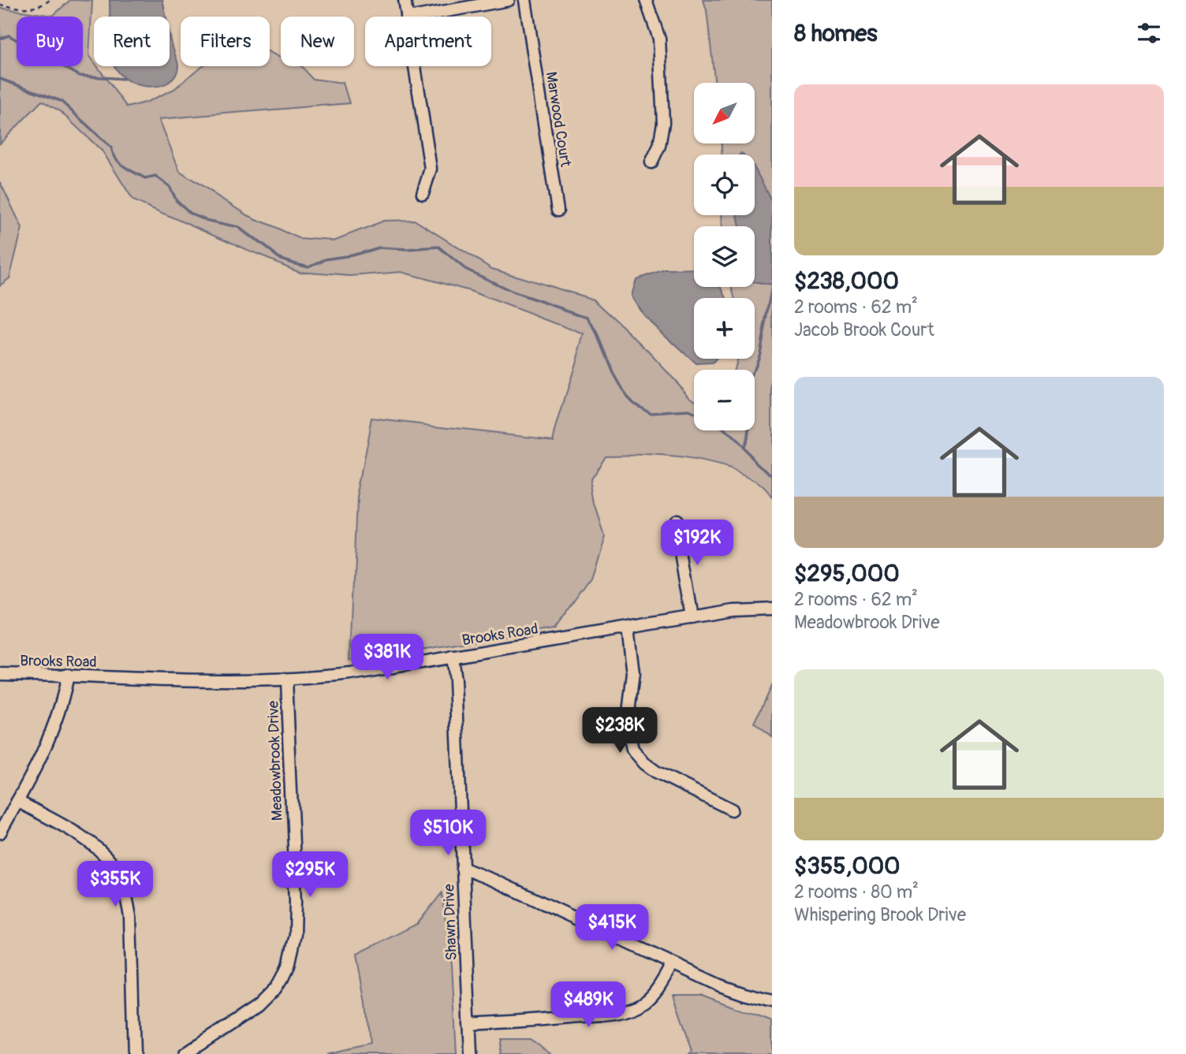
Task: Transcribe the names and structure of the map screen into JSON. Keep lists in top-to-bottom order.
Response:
{
  "streets": {
    "street": [
      "Marwood Court",
      "Brooks Road",
      "Meadowbrook Drive",
      "Shawn Drive"
    ]
  },
  "crossings": [
    ["Brooks Road", "Meadowbrook Drive"],
    ["Brooks Road", "Shawn Drive"]
  ],
  "north": "bottom left",
  "page": {
    "heading": "8 homes",
    "chip": [
      "Buy",
      "Rent",
      "Filters",
      "New",
      "Apartment"
    ],
    "list": [
      {
        "name": "$238,000",
        "note": "2 rooms · 62 m² · Jacob Brook Court"
      },
      {
        "name": "$295,000",
        "note": "2 rooms · 62 m² · Meadowbrook Drive"
      },
      {
        "name": "$355,000",
        "note": "2 rooms · 80 m² · Whispering Brook Drive"
      }
    ],
    "map_buttons": ["+", "−"],
    "price": [
      "$192K",
      "$381K",
      "$238K",
      "$510K",
      "$295K",
      "$355K",
      "$415K",
      "$489K"
    ]
  }
}
